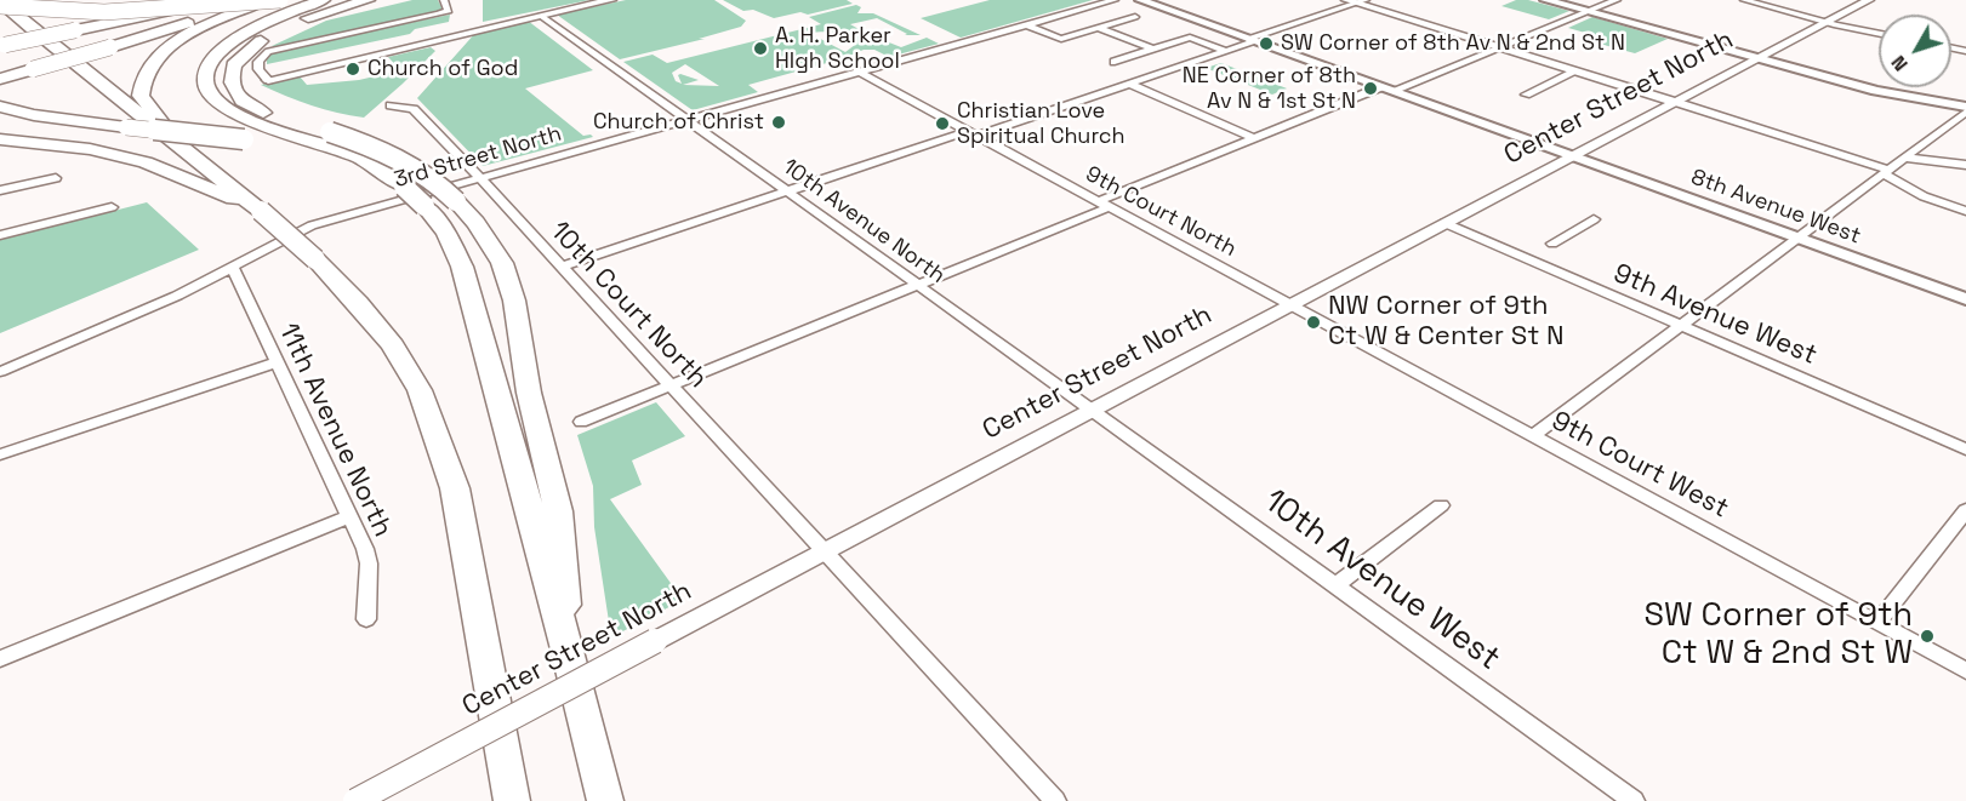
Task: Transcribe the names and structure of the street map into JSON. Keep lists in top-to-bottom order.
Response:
{
  "streets": {
    "main road": ["8th Avenue West"],
    "street": [
      "Center Street North",
      "3rd Street North",
      "9th Court North",
      "10th Avenue North",
      "10th Court North",
      "9th Avenue West",
      "11th Avenue North",
      "9th Court West",
      "10th Avenue West"
    ]
  },
  "crossings": [
    ["Center Street North", "8th Avenue West"],
    ["Center Street North", "9th Court North"],
    ["Center Street North", "10th Avenue North"],
    ["Center Street North", "10th Court North"],
    ["Center Street North", "9th Avenue West"],
    ["Center Street North", "9th Court West"],
    ["Center Street North", "10th Avenue West"],
    ["3rd Street North", "9th Court North"],
    ["3rd Street North", "10th Avenue North"],
    ["3rd Street North", "10th Court North"],
    ["3rd Street North", "11th Avenue North"],
    ["9th Court North", "9th Court West"],
    ["10th Avenue North", "10th Avenue West"]
  ],
  "places": [
    "SW Corner of 8th Av N & 2nd St N",
    "A. H. Parker HIgh School",
    "Church of God",
    "NE Corner of 8th Av N & 1st St N",
    "Church of Christ",
    "Christian Love Spiritual Church",
    "NW Corner of 9th Ct W & Center St N",
    "SW Corner of 9th Ct W & 2nd St W"
  ],
  "north": "bottom left"
}
